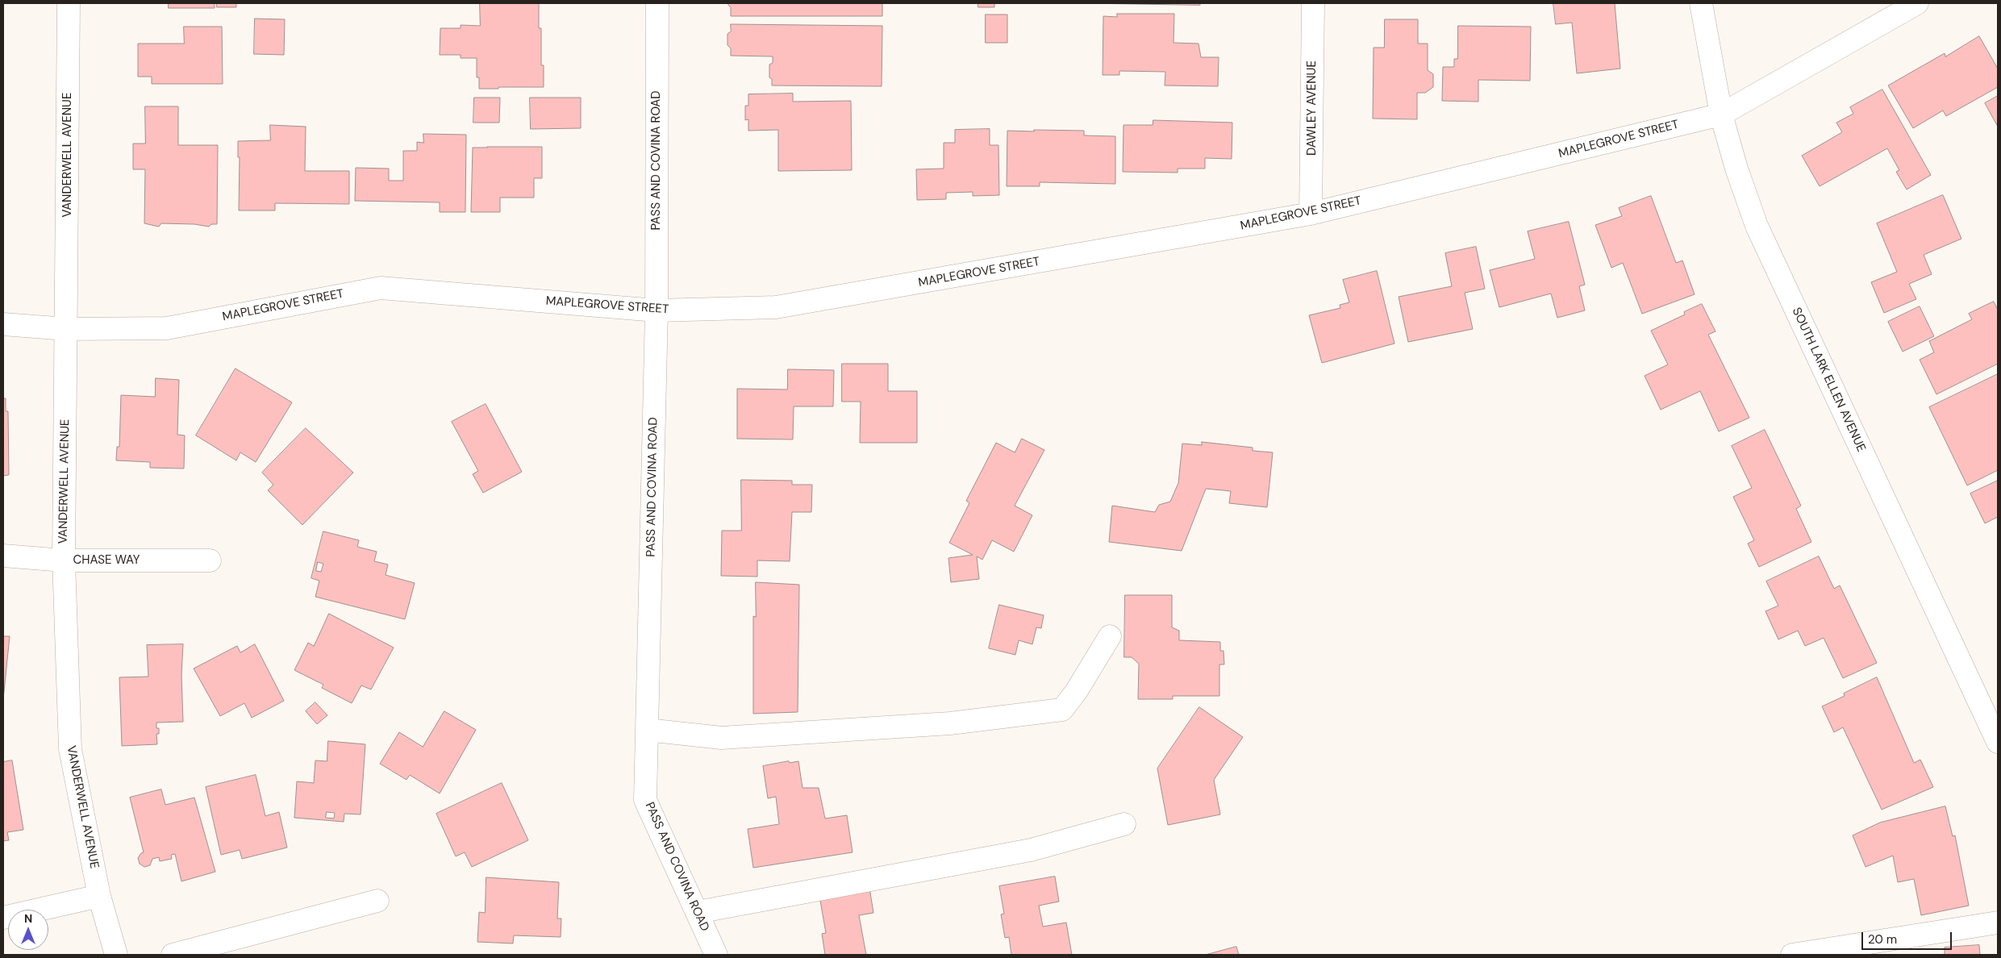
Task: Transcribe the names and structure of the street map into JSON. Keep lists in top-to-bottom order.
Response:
{
  "streets": {
    "street": [
      "DAWLEY AVENUE",
      "MAPLEGROVE STREET",
      "VANDERWELL AVENUE",
      "PASS AND COVINA ROAD",
      "SOUTH LARK ELLEN AVENUE",
      "CHASE WAY"
    ]
  },
  "crossings": [
    ["DAWLEY AVENUE", "MAPLEGROVE STREET"],
    ["MAPLEGROVE STREET", "VANDERWELL AVENUE"],
    ["MAPLEGROVE STREET", "PASS AND COVINA ROAD"],
    ["MAPLEGROVE STREET", "SOUTH LARK ELLEN AVENUE"],
    ["VANDERWELL AVENUE", "CHASE WAY"]
  ],
  "scale_bar": "20 m",
  "north": "top"
}
